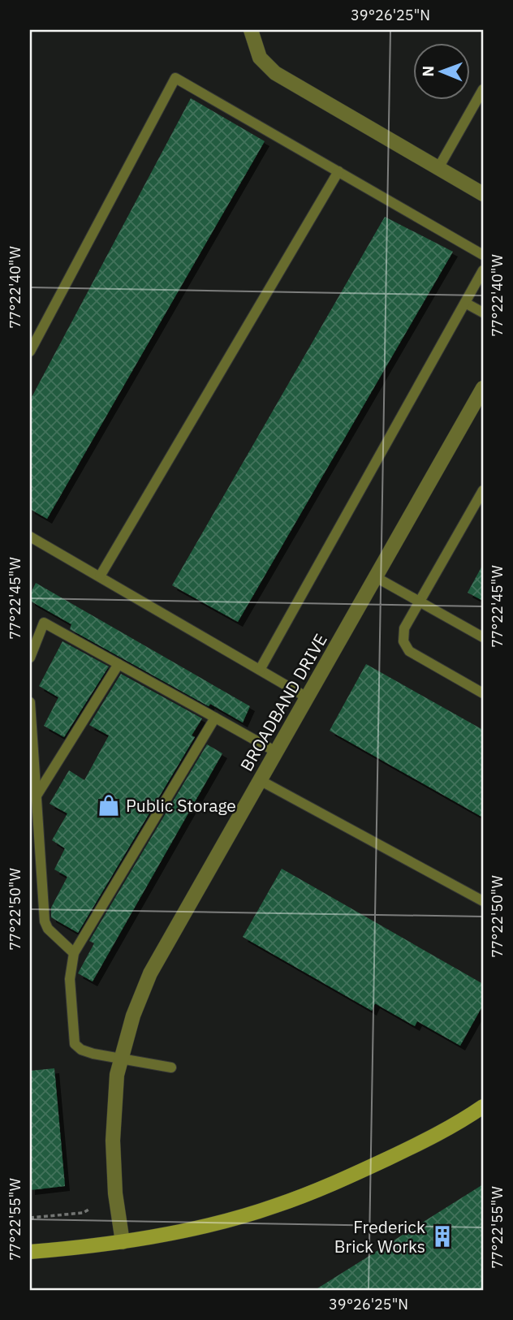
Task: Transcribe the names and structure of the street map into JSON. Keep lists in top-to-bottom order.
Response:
{
  "streets": {
    "street": ["BROADBAND DRIVE"]
  },
  "places": {
    "shop": ["Public Storage"],
    "building": ["Frederick Brick Works"]
  },
  "north": "left",
  "coordinates": [
    "39°26'25\"N",
    "77°22'40\"W",
    "77°22'45\"W",
    "77°22'50\"W",
    "77°22'55\"W"
  ]
}
